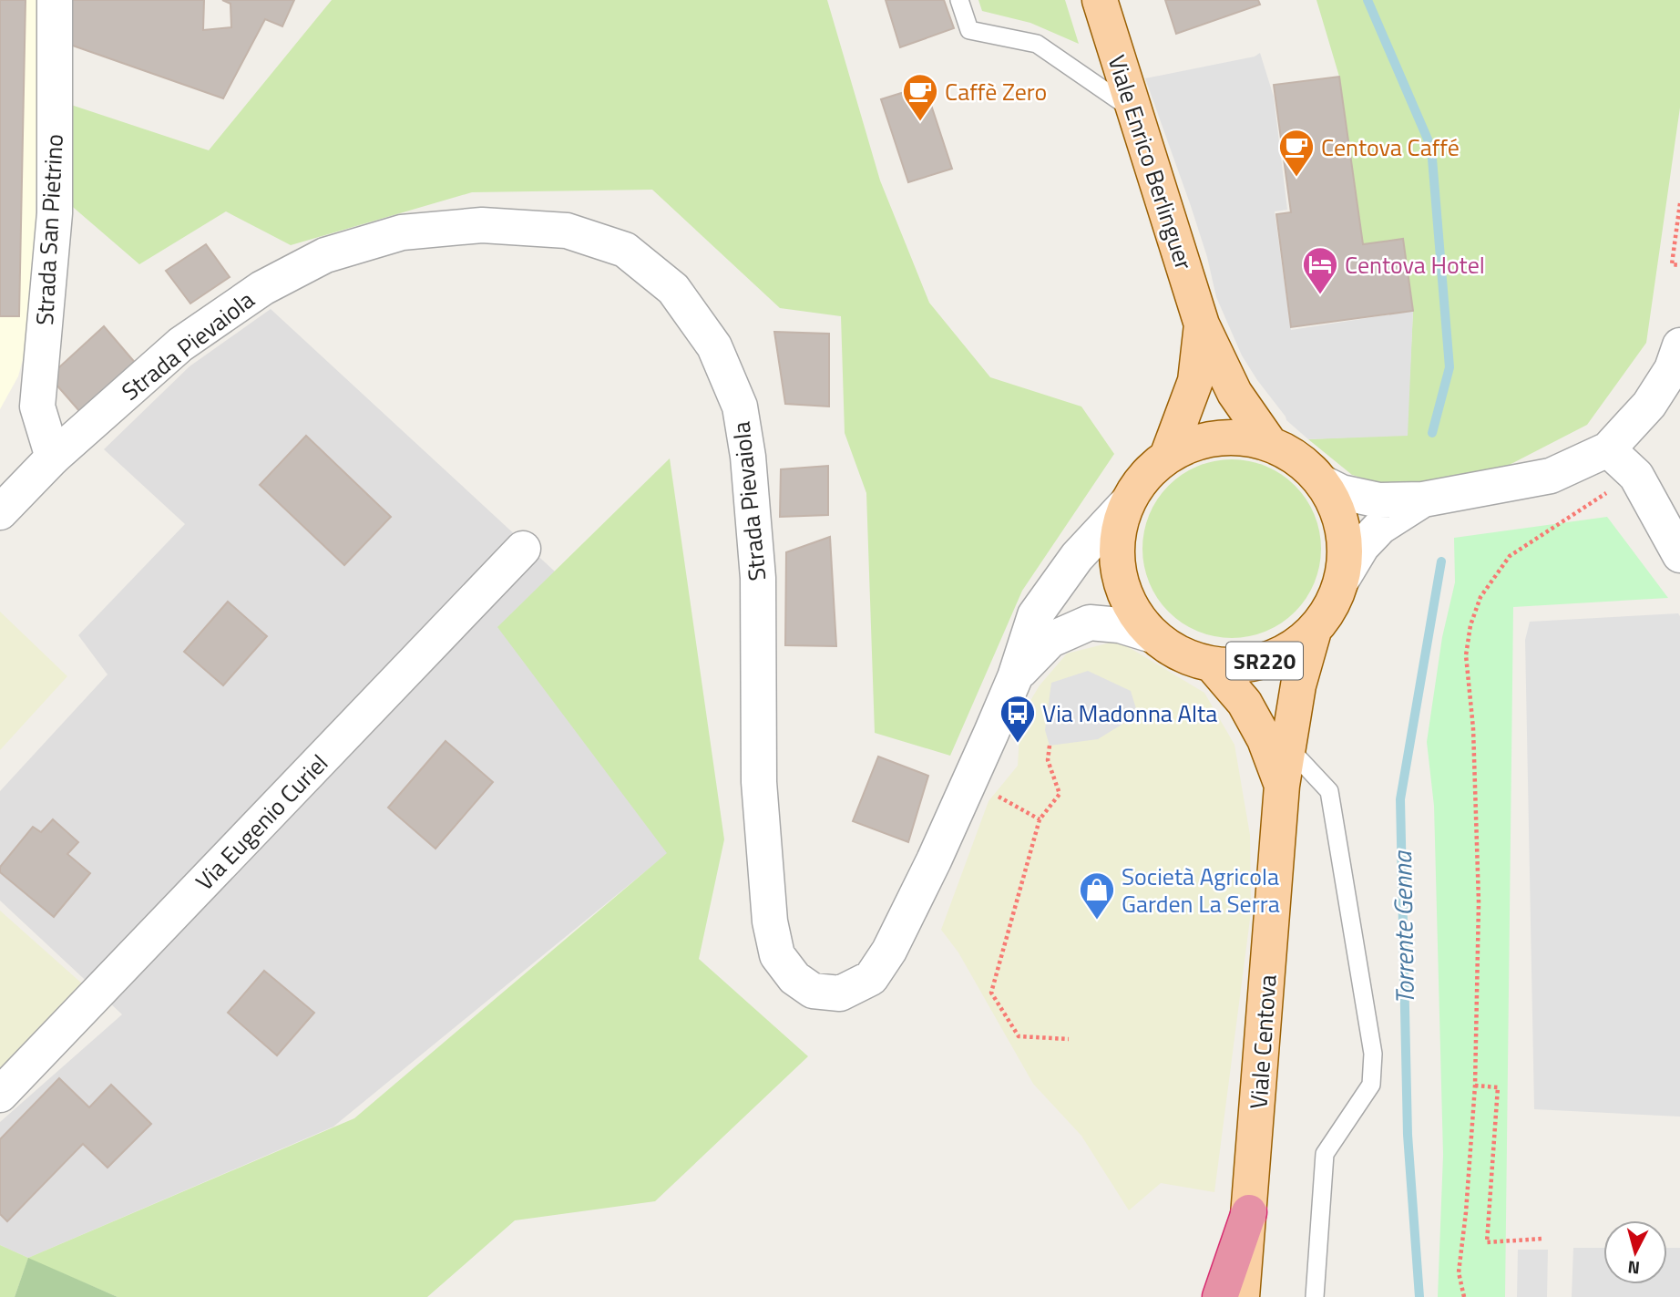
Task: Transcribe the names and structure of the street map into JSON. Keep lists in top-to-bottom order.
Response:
{
  "streets": {
    "main road": ["Viale Enrico Berlinguer", "SR220", "Viale Centova"],
    "street": ["Strada San Pietrino", "Strada Pievaiola", "Via Eugenio Curiel"]
  },
  "crossings": [
    ["Viale Enrico Berlinguer", "SR220"],
    ["Strada San Pietrino", "Strada Pievaiola"],
    ["Strada San Pietrino", "SR220"],
    ["Strada Pievaiola", "SR220"],
    ["SR220", "Viale Centova"]
  ],
  "water": ["Torrente Genna"],
  "places": {
    "cafe": ["Caffè Zero", "Centova Caffé"],
    "hotel": ["Centova Hotel"],
    "bus stop": ["Via Madonna Alta"],
    "shop": ["Società Agricola Garden La Serra"]
  },
  "north": "bottom"
}
